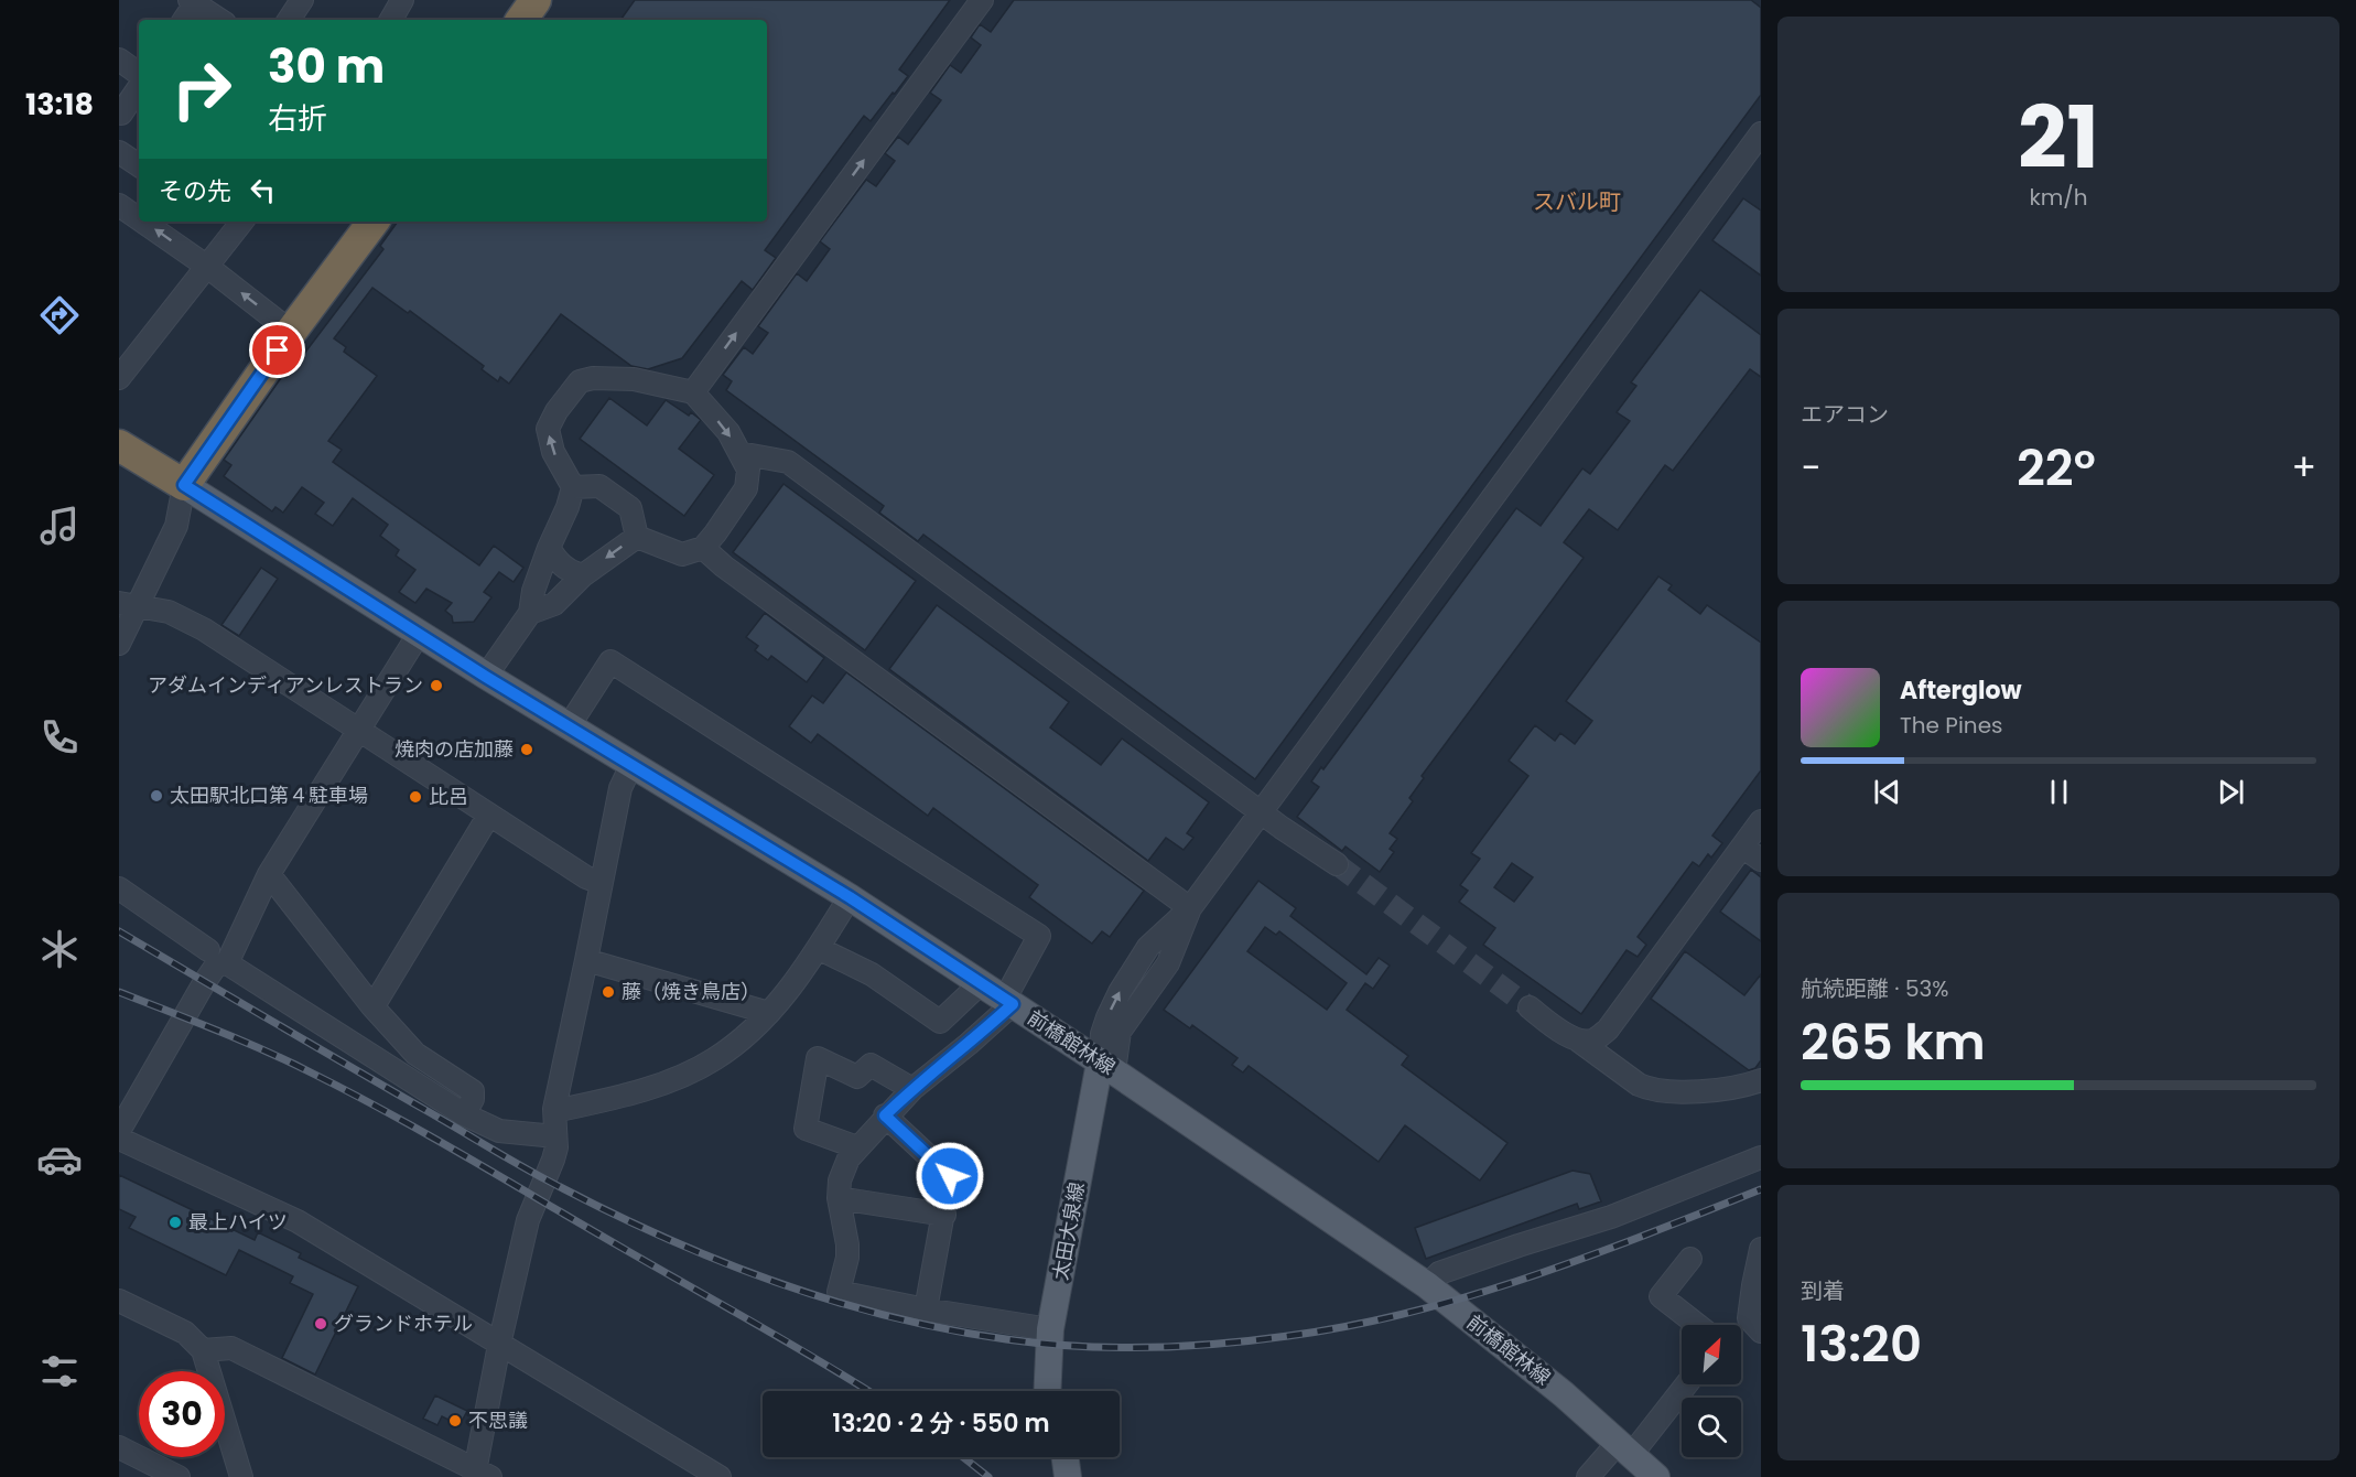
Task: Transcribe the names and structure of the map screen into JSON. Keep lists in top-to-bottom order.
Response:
{
  "streets": {
    "main road": ["前橋館林線", "太田大泉線"]
  },
  "crossings": [
    ["前橋館林線", "太田大泉線"]
  ],
  "districts": ["スバル町"],
  "places": [
    "アダムインディアンレストラン",
    "焼肉の店加藤",
    "太田駅北口第４駐車場",
    "比呂",
    "藤（焼き鳥店）",
    "最上ハイツ",
    "グランドホテル",
    "不思議"
  ],
  "north": "top right",
  "page": {
    "tabs": "13:18",
    "tile": [
      ["21", "km/h"],
      "エアコン",
      ["航続距離 · 53%", "265 km"],
      ["到着", "13:20"]
    ],
    "turn": ["30 m", "右折"],
    "then": "その先",
    "heat": ["−", "22°", "+"],
    "song": ["Afterglow", "The Pines"],
    "limit": "30",
    "trip": "13:20 · 2 分 · 550 m"
  }
}
